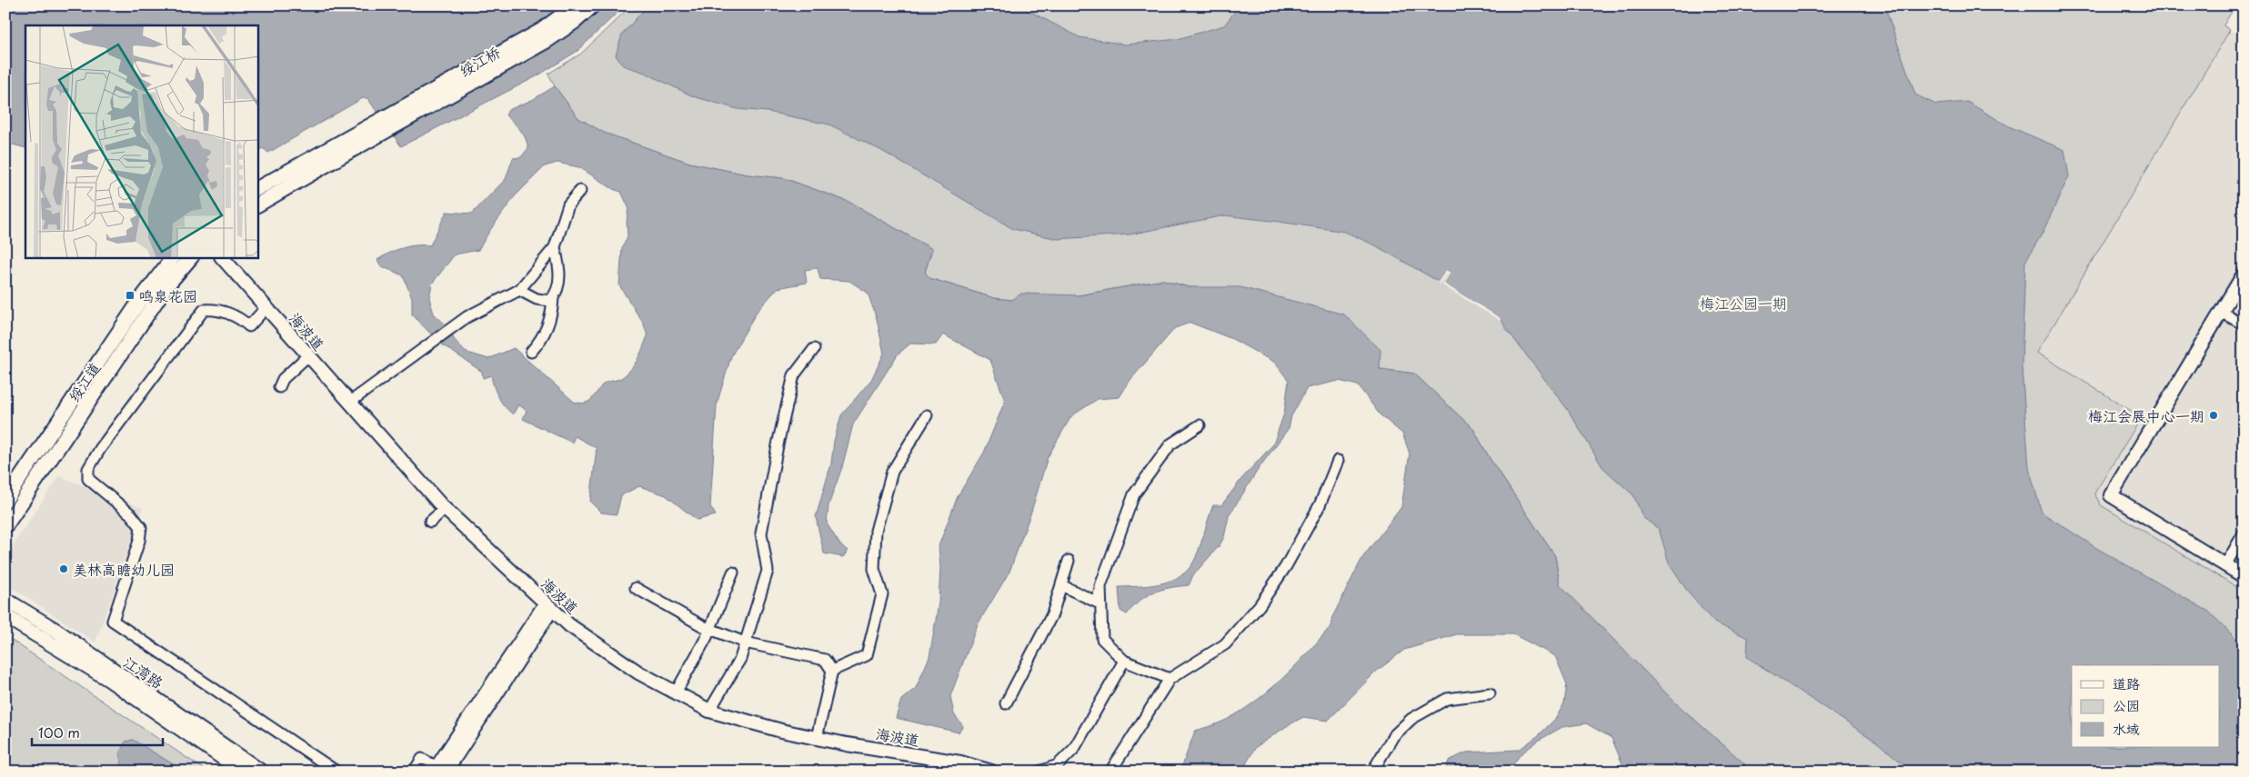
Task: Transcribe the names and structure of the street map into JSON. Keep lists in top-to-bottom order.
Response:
{
  "streets": {
    "main road": ["绥江桥", "绥江道", "江湾路"],
    "street": ["海波道"]
  },
  "parks": ["梅江公园一期"],
  "places": {
    "transit": ["鸣泉花园"],
    "other": ["梅江会展中心一期", "美林高瞻幼儿园"]
  },
  "legend": ["道路", "公园", "水域"],
  "scale_bar": "100 m"
}
